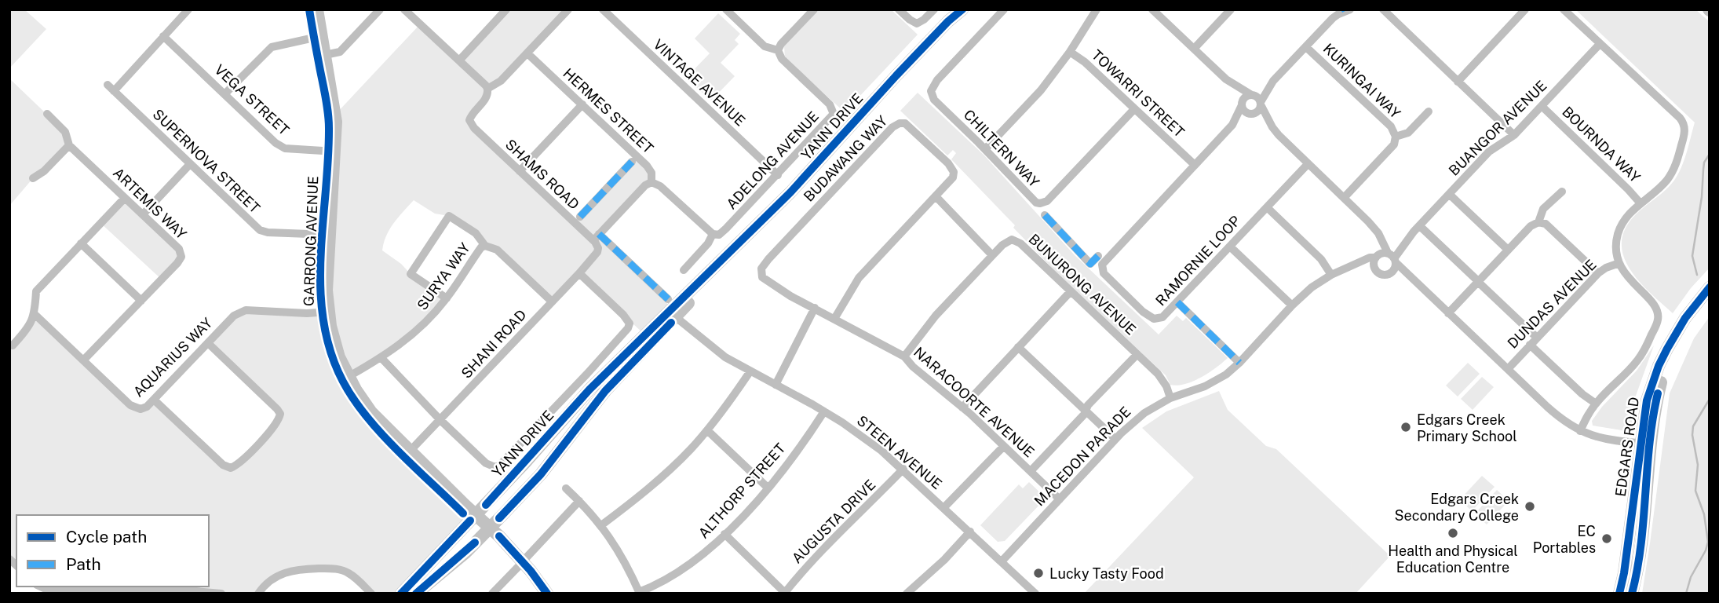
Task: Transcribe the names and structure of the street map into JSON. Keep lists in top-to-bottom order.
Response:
{
  "streets": {
    "street": [
      "KURINGAI WAY",
      "VINTAGE AVENUE",
      "TOWARRI STREET",
      "VEGA STREET",
      "HERMES STREET",
      "YANN DRIVE",
      "BUANGOR AVENUE",
      "BOURNDA WAY",
      "CHILTERN WAY",
      "BUDAWANG WAY",
      "ADELONG AVENUE",
      "SUPERNOVA STREET",
      "SHAMS ROAD",
      "ARTEMIS WAY",
      "GARRONG AVENUE",
      "RAMORNIE LOOP",
      "SURYA WAY",
      "BUNURONG AVENUE",
      "DUNDAS AVENUE",
      "SHANI ROAD",
      "AQUARIUS WAY",
      "NARACOORTE AVENUE",
      "EDGARS ROAD",
      "STEEN AVENUE",
      "MACEDON PARADE",
      "ALTHORP STREET",
      "AUGUSTA DRIVE"
    ]
  },
  "crossings": [
    ["VINTAGE AVENUE", "ADELONG AVENUE"],
    ["TOWARRI STREET", "CHILTERN WAY"],
    ["TOWARRI STREET", "RAMORNIE LOOP"],
    ["VEGA STREET", "SUPERNOVA STREET"],
    ["VEGA STREET", "GARRONG AVENUE"],
    ["HERMES STREET", "ADELONG AVENUE"],
    ["HERMES STREET", "SHANI ROAD"],
    ["YANN DRIVE", "GARRONG AVENUE"],
    ["YANN DRIVE", "STEEN AVENUE"],
    ["BUANGOR AVENUE", "BOURNDA WAY"],
    ["BUANGOR AVENUE", "MACEDON PARADE"],
    ["BUDAWANG WAY", "NARACOORTE AVENUE"],
    ["SUPERNOVA STREET", "GARRONG AVENUE"],
    ["SHAMS ROAD", "SHANI ROAD"],
    ["ARTEMIS WAY", "AQUARIUS WAY"],
    ["GARRONG AVENUE", "SURYA WAY"],
    ["GARRONG AVENUE", "SHANI ROAD"],
    ["GARRONG AVENUE", "AQUARIUS WAY"],
    ["BUNURONG AVENUE", "NARACOORTE AVENUE"],
    ["BUNURONG AVENUE", "MACEDON PARADE"],
    ["NARACOORTE AVENUE", "MACEDON PARADE"],
    ["STEEN AVENUE", "MACEDON PARADE"],
    ["STEEN AVENUE", "ALTHORP STREET"],
    ["STEEN AVENUE", "AUGUSTA DRIVE"]
  ],
  "places": [
    "Edgars Creek Primary School",
    "Edgars Creek Secondary College",
    "Health and Physical Education Centre",
    "EC Portables",
    "Lucky Tasty Food"
  ],
  "legend": ["Cycle path", "Path"]
}
